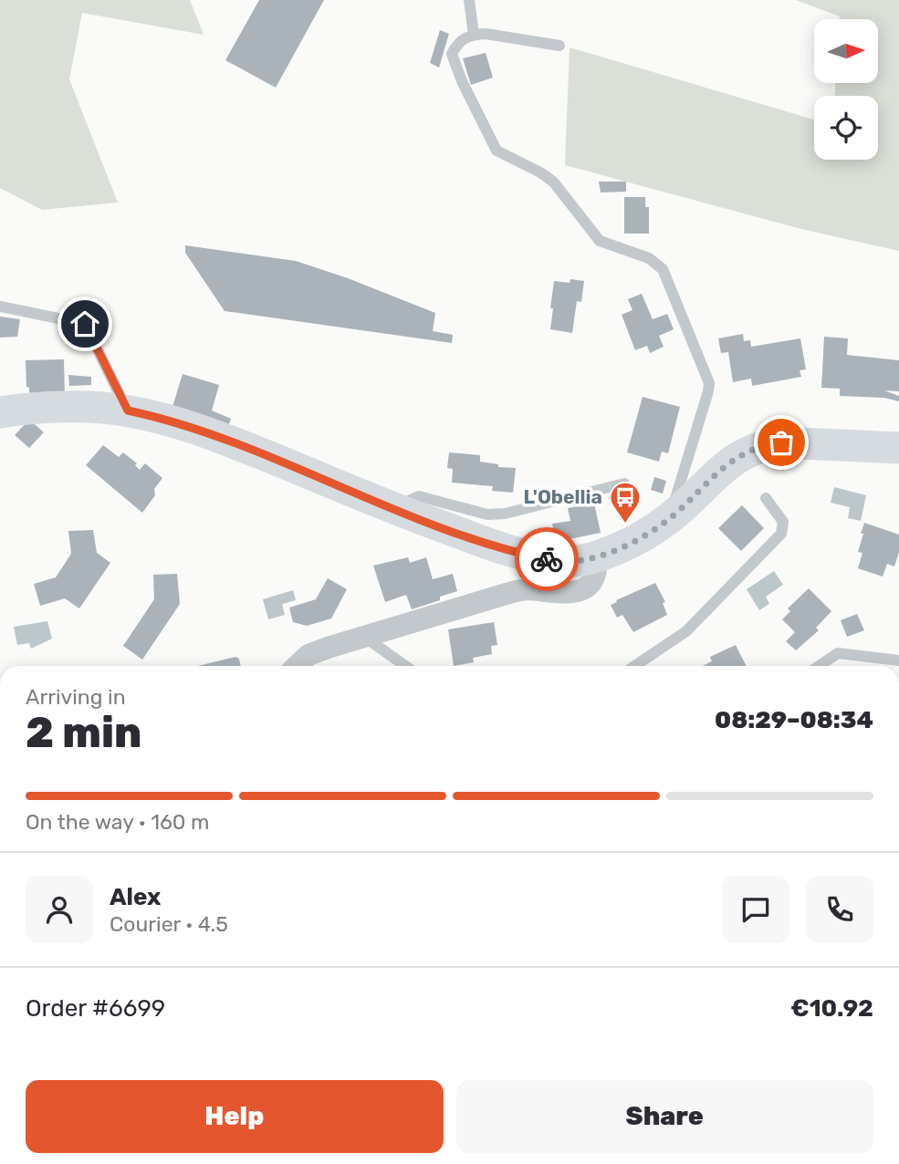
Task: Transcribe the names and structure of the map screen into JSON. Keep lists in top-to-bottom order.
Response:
{
  "places": {
    "bus stop": ["L'Obellia"]
  },
  "north": "right",
  "page": {
    "heading": ["2 min", "Arriving in", "08:29–08:34"],
    "panel": [
      "Alex",
      "Courier · 4.5",
      "Order #6699",
      "€10.92"
    ],
    "bar": "On the way · 160 m",
    "buttons": ["Help", "Share"]
  }
}
